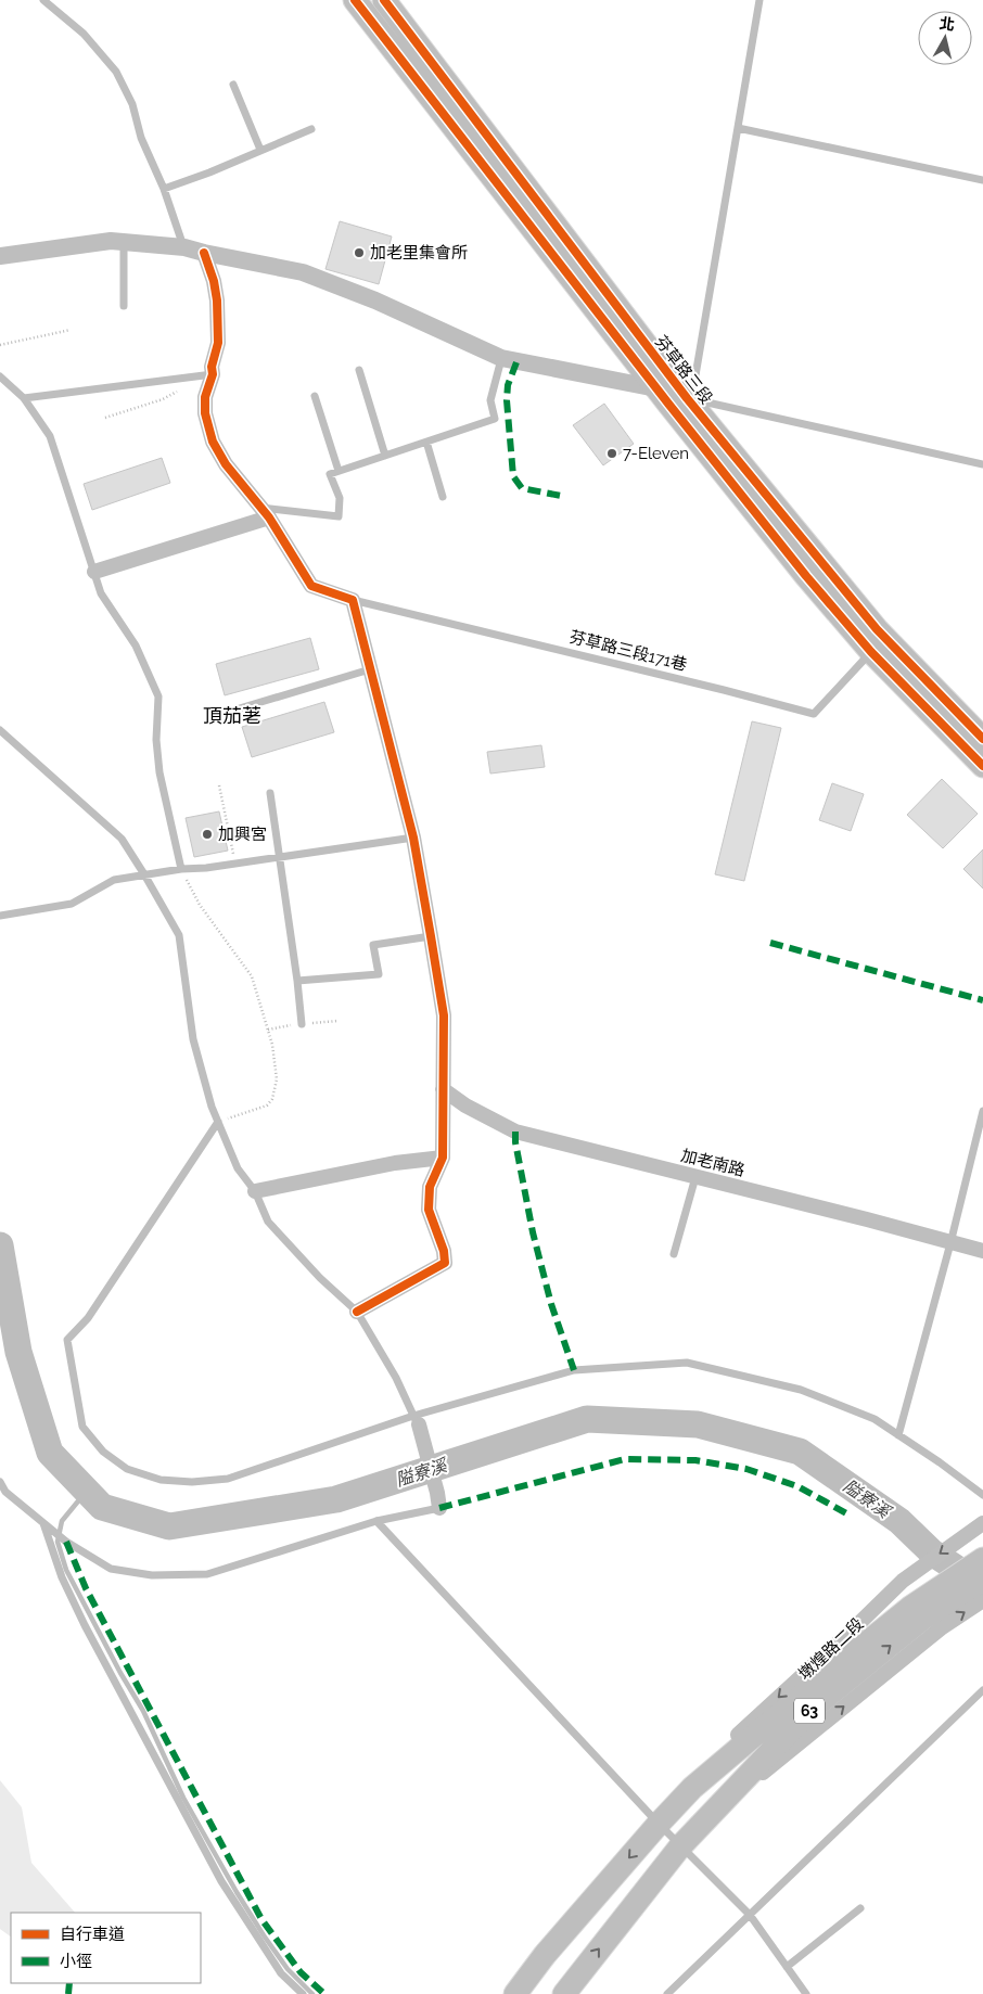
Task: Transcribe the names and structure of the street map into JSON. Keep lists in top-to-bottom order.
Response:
{
  "streets": {
    "main road": ["芬草路三段", "墩煌路二段", "63"],
    "street": ["加老南路"],
    "lane": ["芬草路三段171巷"]
  },
  "crossings": [
    ["芬草路三段", "芬草路三段171巷"],
    ["墩煌路二段", "63"]
  ],
  "districts": ["頂茄荖"],
  "water": ["隘寮溪"],
  "places": ["加老里集會所", "7-Eleven", "加興宮"],
  "legend": ["自行車道", "小徑"],
  "north": "top"
}
